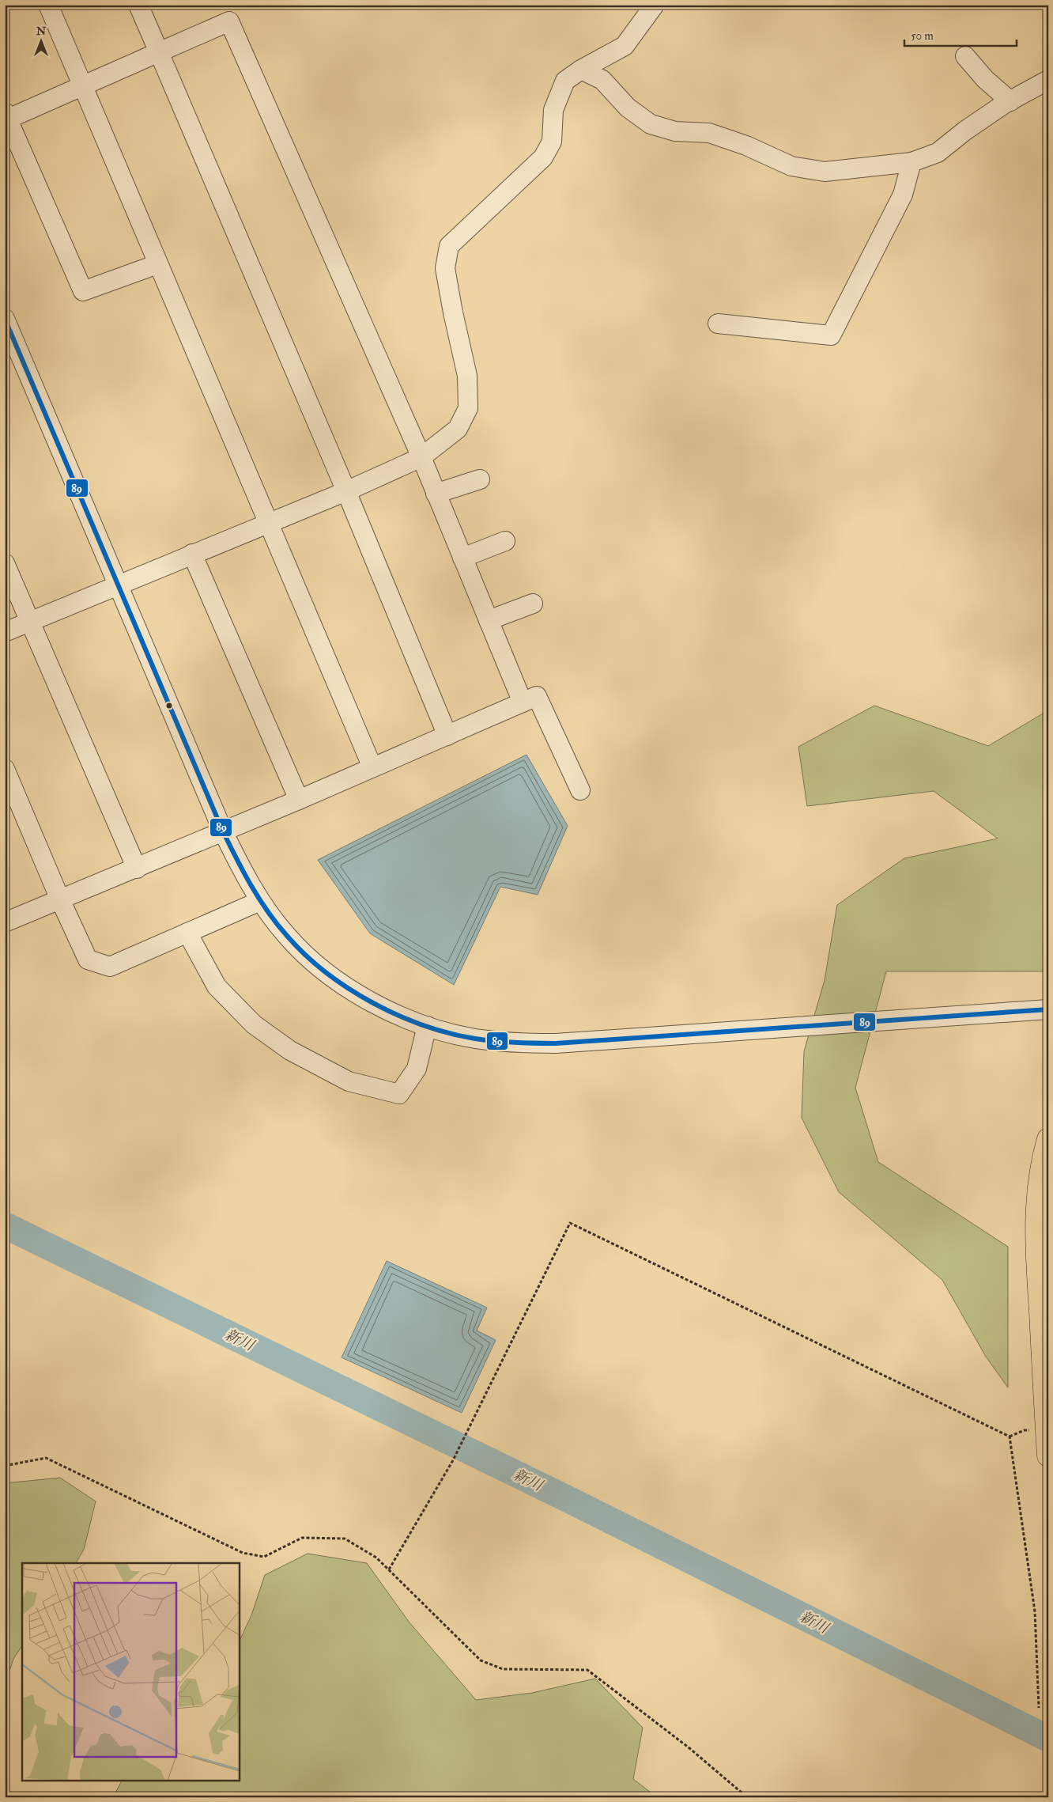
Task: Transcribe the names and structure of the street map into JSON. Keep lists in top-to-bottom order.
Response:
{
  "water": ["新川"],
  "lines": ["transit line 89"],
  "scale_bar": "50 m",
  "north": "top"
}
